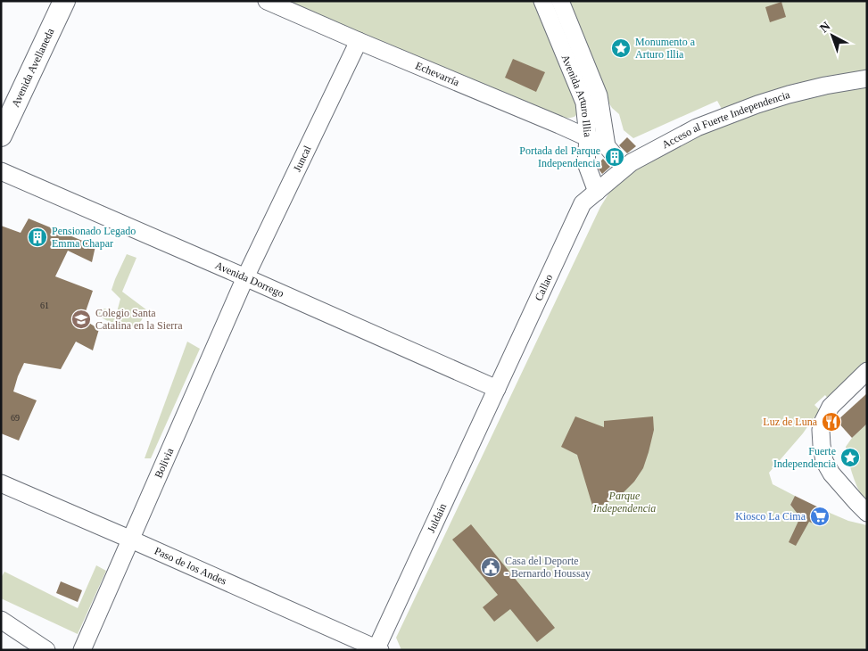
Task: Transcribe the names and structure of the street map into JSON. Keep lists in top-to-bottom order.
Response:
{
  "streets": {
    "main road": ["Avenida Avellaneda"],
    "street": [
      "Echevarría",
      "Avenida Arturo Illia",
      "Acceso al Fuerte Independencia",
      "Juncal",
      "Avenida Dorrego",
      "Callao",
      "Bolivia",
      "Juldain",
      "Paso de los Andes"
    ]
  },
  "crossings": [
    ["Echevarría", "Avenida Arturo Illia"],
    ["Echevarría", "Acceso al Fuerte Independencia"],
    ["Echevarría", "Juncal"],
    ["Avenida Arturo Illia", "Acceso al Fuerte Independencia"],
    ["Avenida Arturo Illia", "Callao"],
    ["Acceso al Fuerte Independencia", "Callao"],
    ["Juncal", "Avenida Dorrego"],
    ["Juncal", "Bolivia"],
    ["Avenida Dorrego", "Callao"],
    ["Avenida Dorrego", "Bolivia"],
    ["Avenida Dorrego", "Juldain"],
    ["Callao", "Juldain"],
    ["Bolivia", "Paso de los Andes"],
    ["Juldain", "Paso de los Andes"]
  ],
  "parks": ["Parque Independencia"],
  "places": {
    "place": ["Monumento a Arturo Illia", "Fuerte Independencia"],
    "building": ["Portada del Parque Independencia", "Pensionado Legado Emma Chapar"],
    "school or university": ["Colegio Santa Catalina en la Sierra"],
    "restaurant": ["Luz de Luna"],
    "supermarket": ["Kiosco La Cima"],
    "public building": ["Casa del Deporte - Bernardo Houssay"]
  },
  "house_numbers": ["61", "69"],
  "north": "top left"
}
